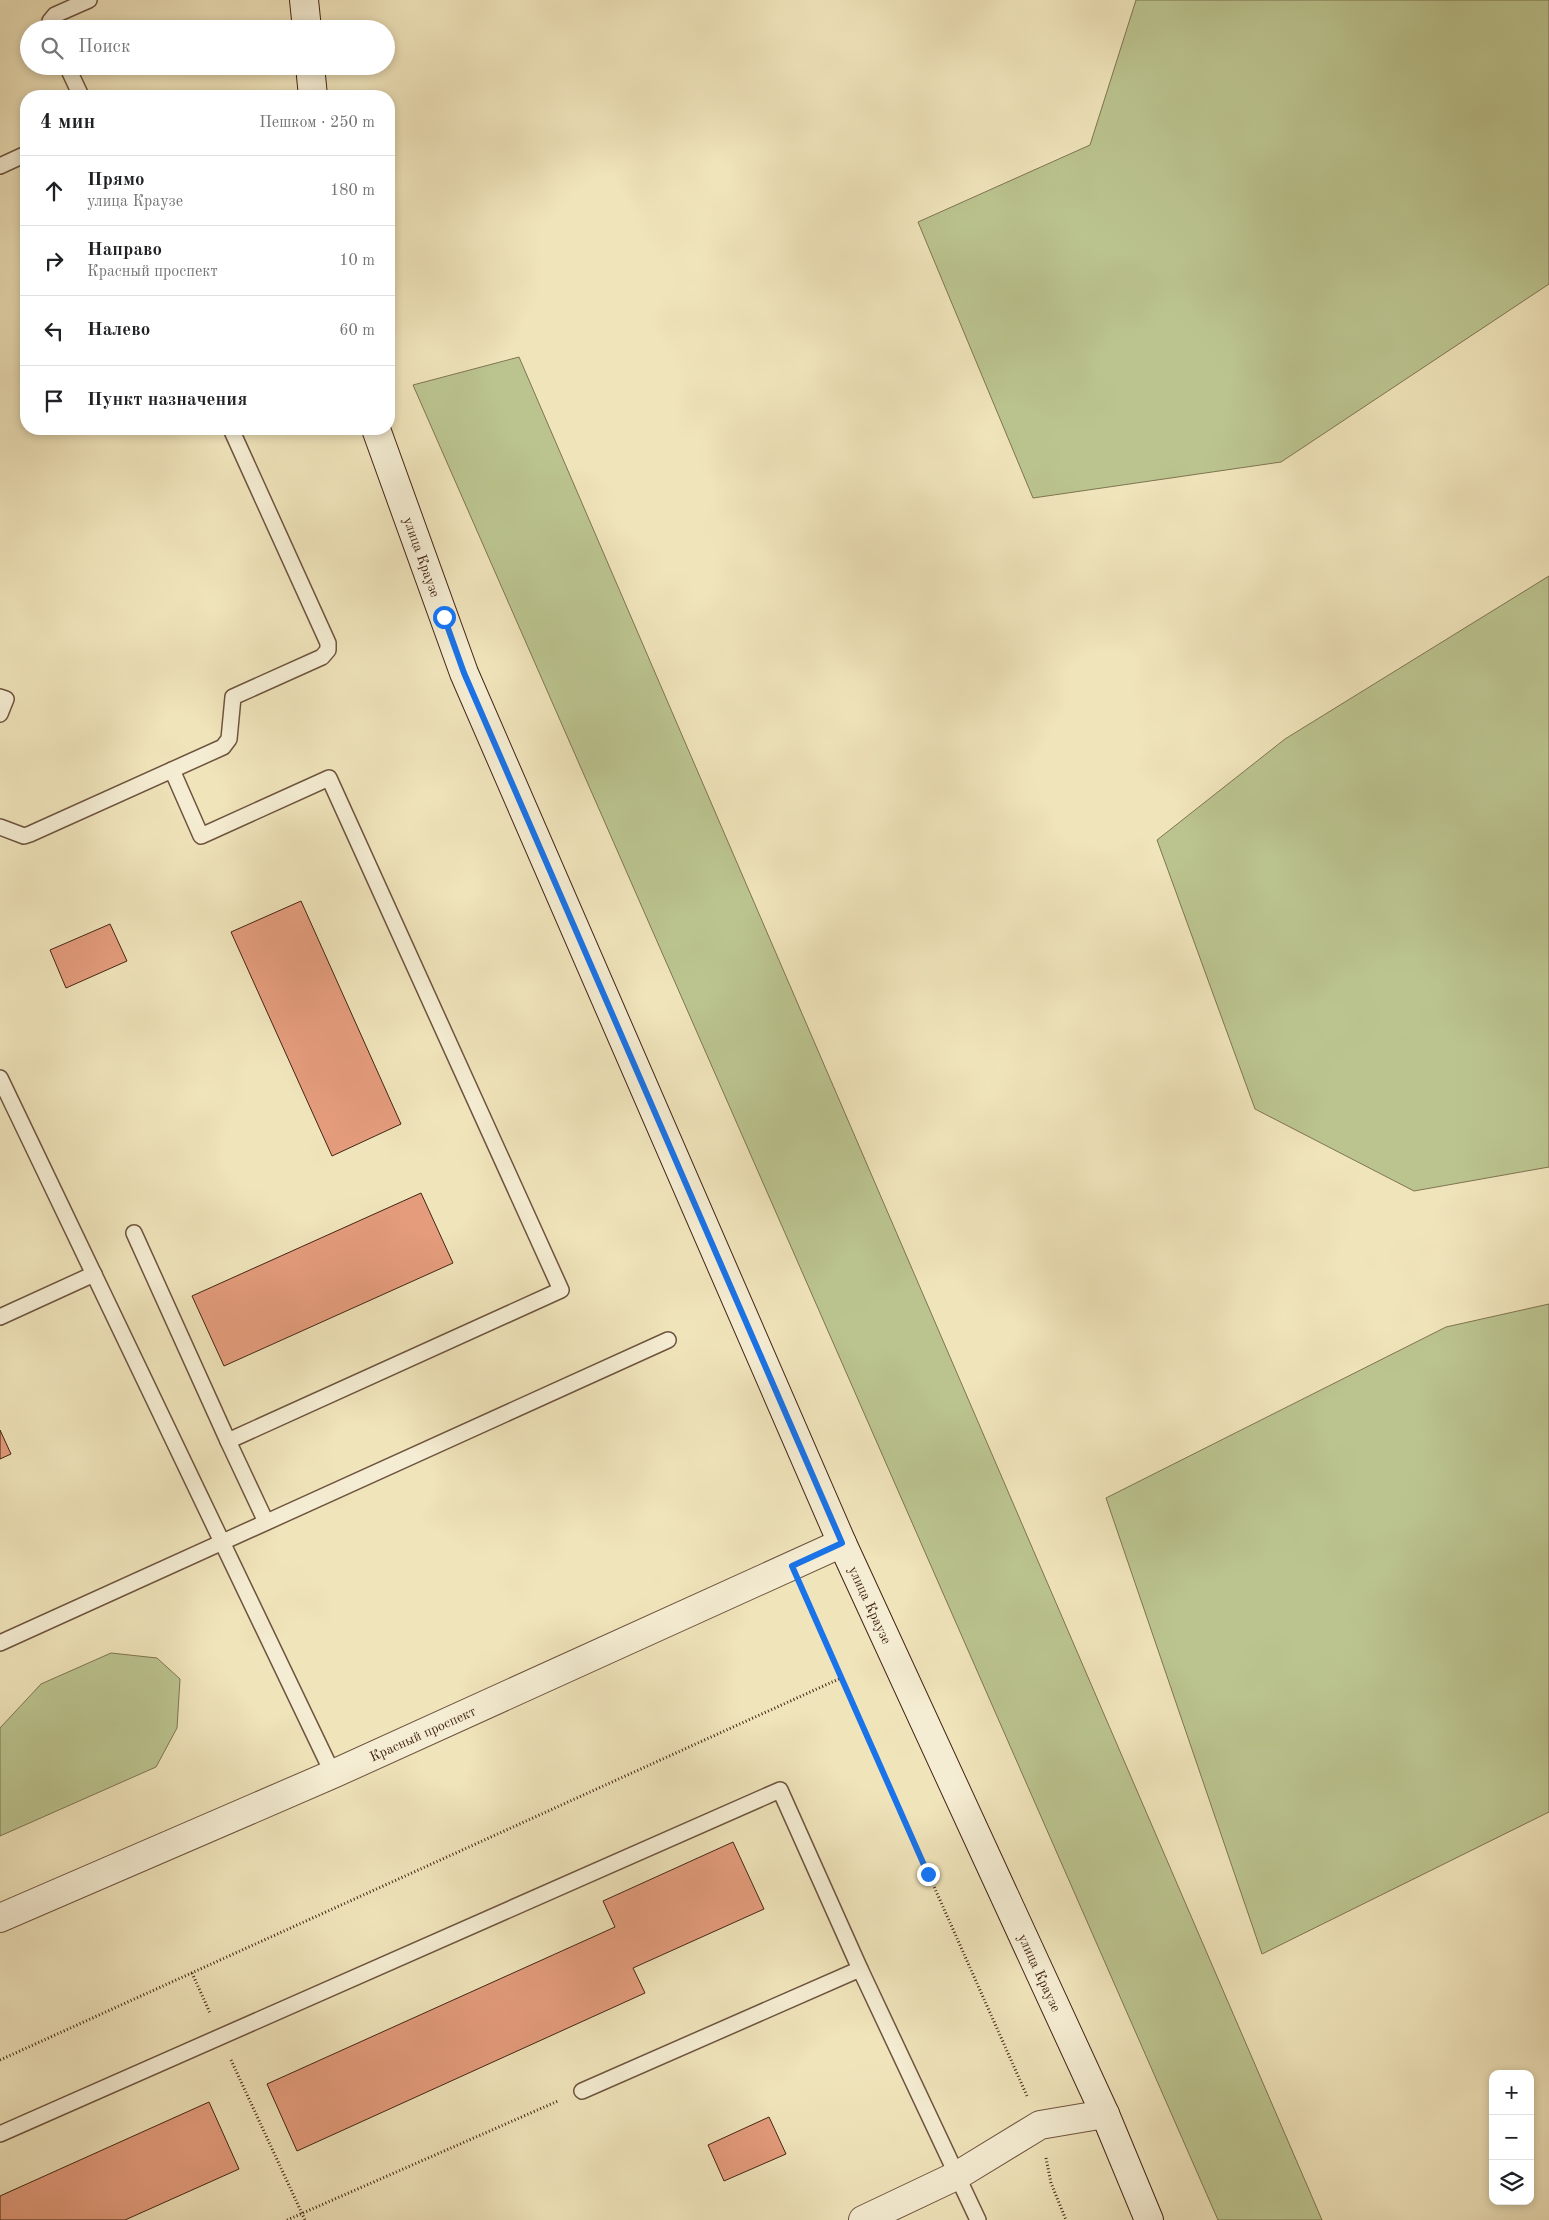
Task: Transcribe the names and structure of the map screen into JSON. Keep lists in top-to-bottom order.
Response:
{
  "streets": {
    "main road": ["улица Краузе", "Красный проспект"]
  },
  "crossings": [
    ["улица Краузе", "Красный проспект"]
  ],
  "page": {
    "search": "Поиск",
    "heading": ["4 мин", "Пешком · 250 m"],
    "list": [
      ["Прямо", "улица Краузе", "180 m"],
      ["Направо", "Красный проспект", "10 m"],
      ["Налево", "60 m"],
      "Пункт назначения"
    ],
    "map_buttons": ["+", "−"]
  }
}
